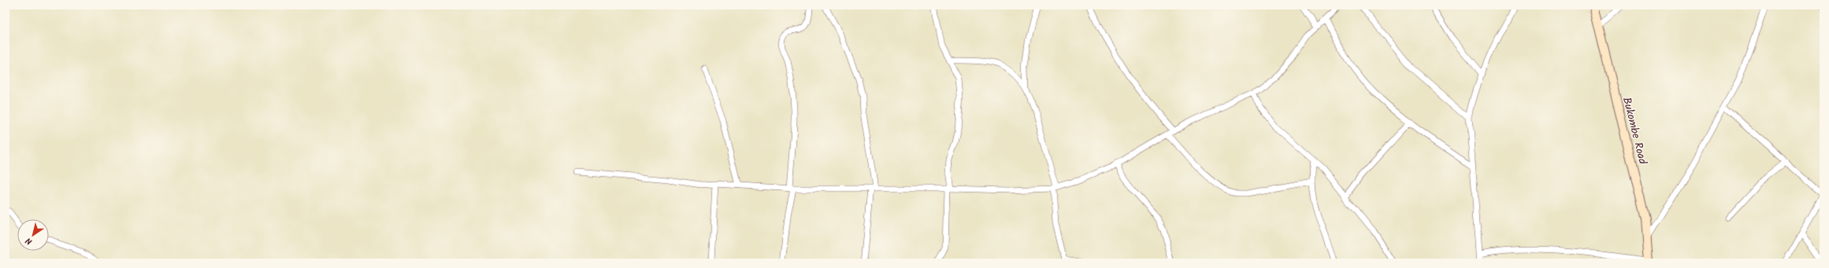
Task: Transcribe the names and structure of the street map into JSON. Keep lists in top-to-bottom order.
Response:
{
  "streets": {
    "main road": ["Bukombe Road"]
  },
  "north": "bottom left"
}
